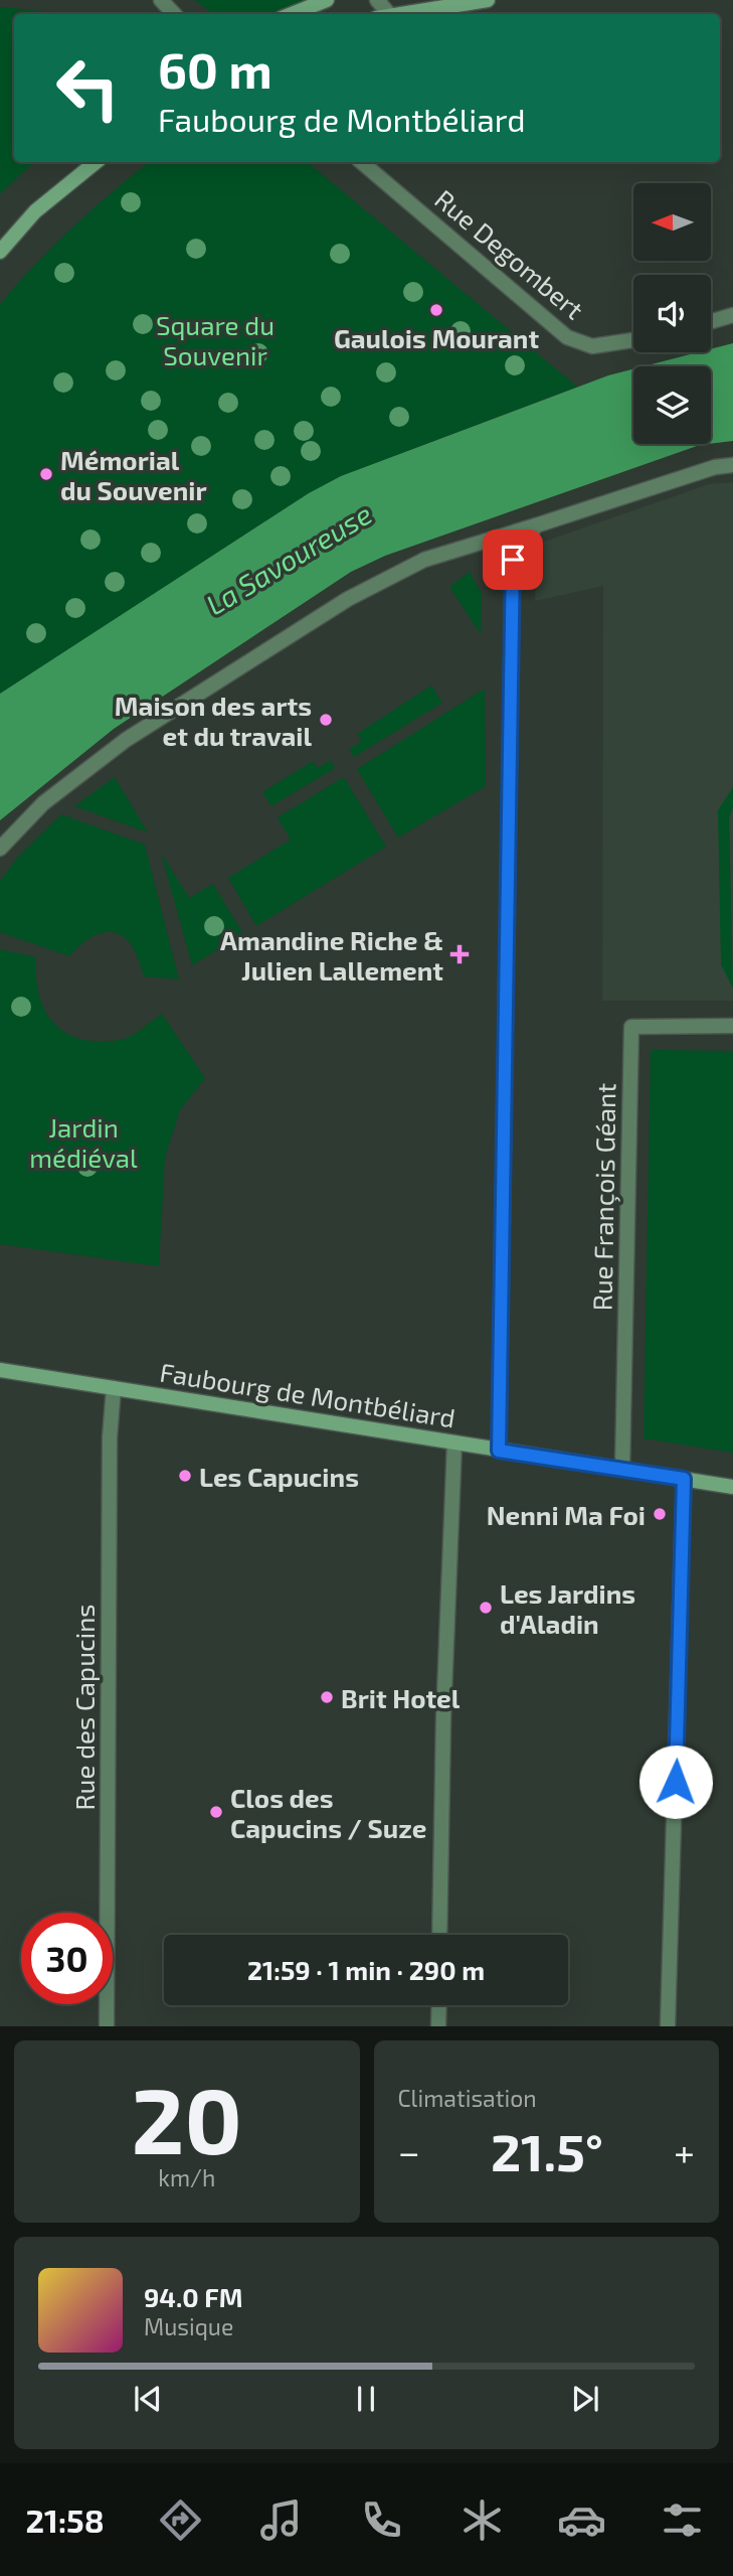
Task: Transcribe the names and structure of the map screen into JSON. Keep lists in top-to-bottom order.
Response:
{
  "streets": {
    "main road": ["Faubourg de Montbéliard"],
    "street": ["Rue Degombert", "Rue François Géant", "Rue des Capucins"]
  },
  "crossings": [
    ["Rue François Géant", "Faubourg de Montbéliard"],
    ["Faubourg de Montbéliard", "Rue des Capucins"]
  ],
  "water": ["La Savoureuse"],
  "parks": ["Square du Souvenir", "Jardin médiéval"],
  "places": {
    "other": [
      "Gaulois Mourant",
      "Mémorial du Souvenir",
      "Maison des arts et du travail",
      "Les Capucins",
      "Nenni Ma Foi",
      "Les Jardins d'Aladin",
      "Brit Hotel",
      "Clos des Capucins / Suze"
    ],
    "health": ["Amandine Riche & Julien Lallement"]
  },
  "north": "left",
  "page": {
    "turn": ["60 m", "Faubourg de Montbéliard"],
    "limit": "30",
    "trip": "21:59 · 1 min · 290 m",
    "tile": [
      ["20", "km/h"],
      "Climatisation"
    ],
    "heat": ["−", "21.5°", "+"],
    "song": ["94.0 FM", "Musique"],
    "tabs": "21:58"
  }
}
